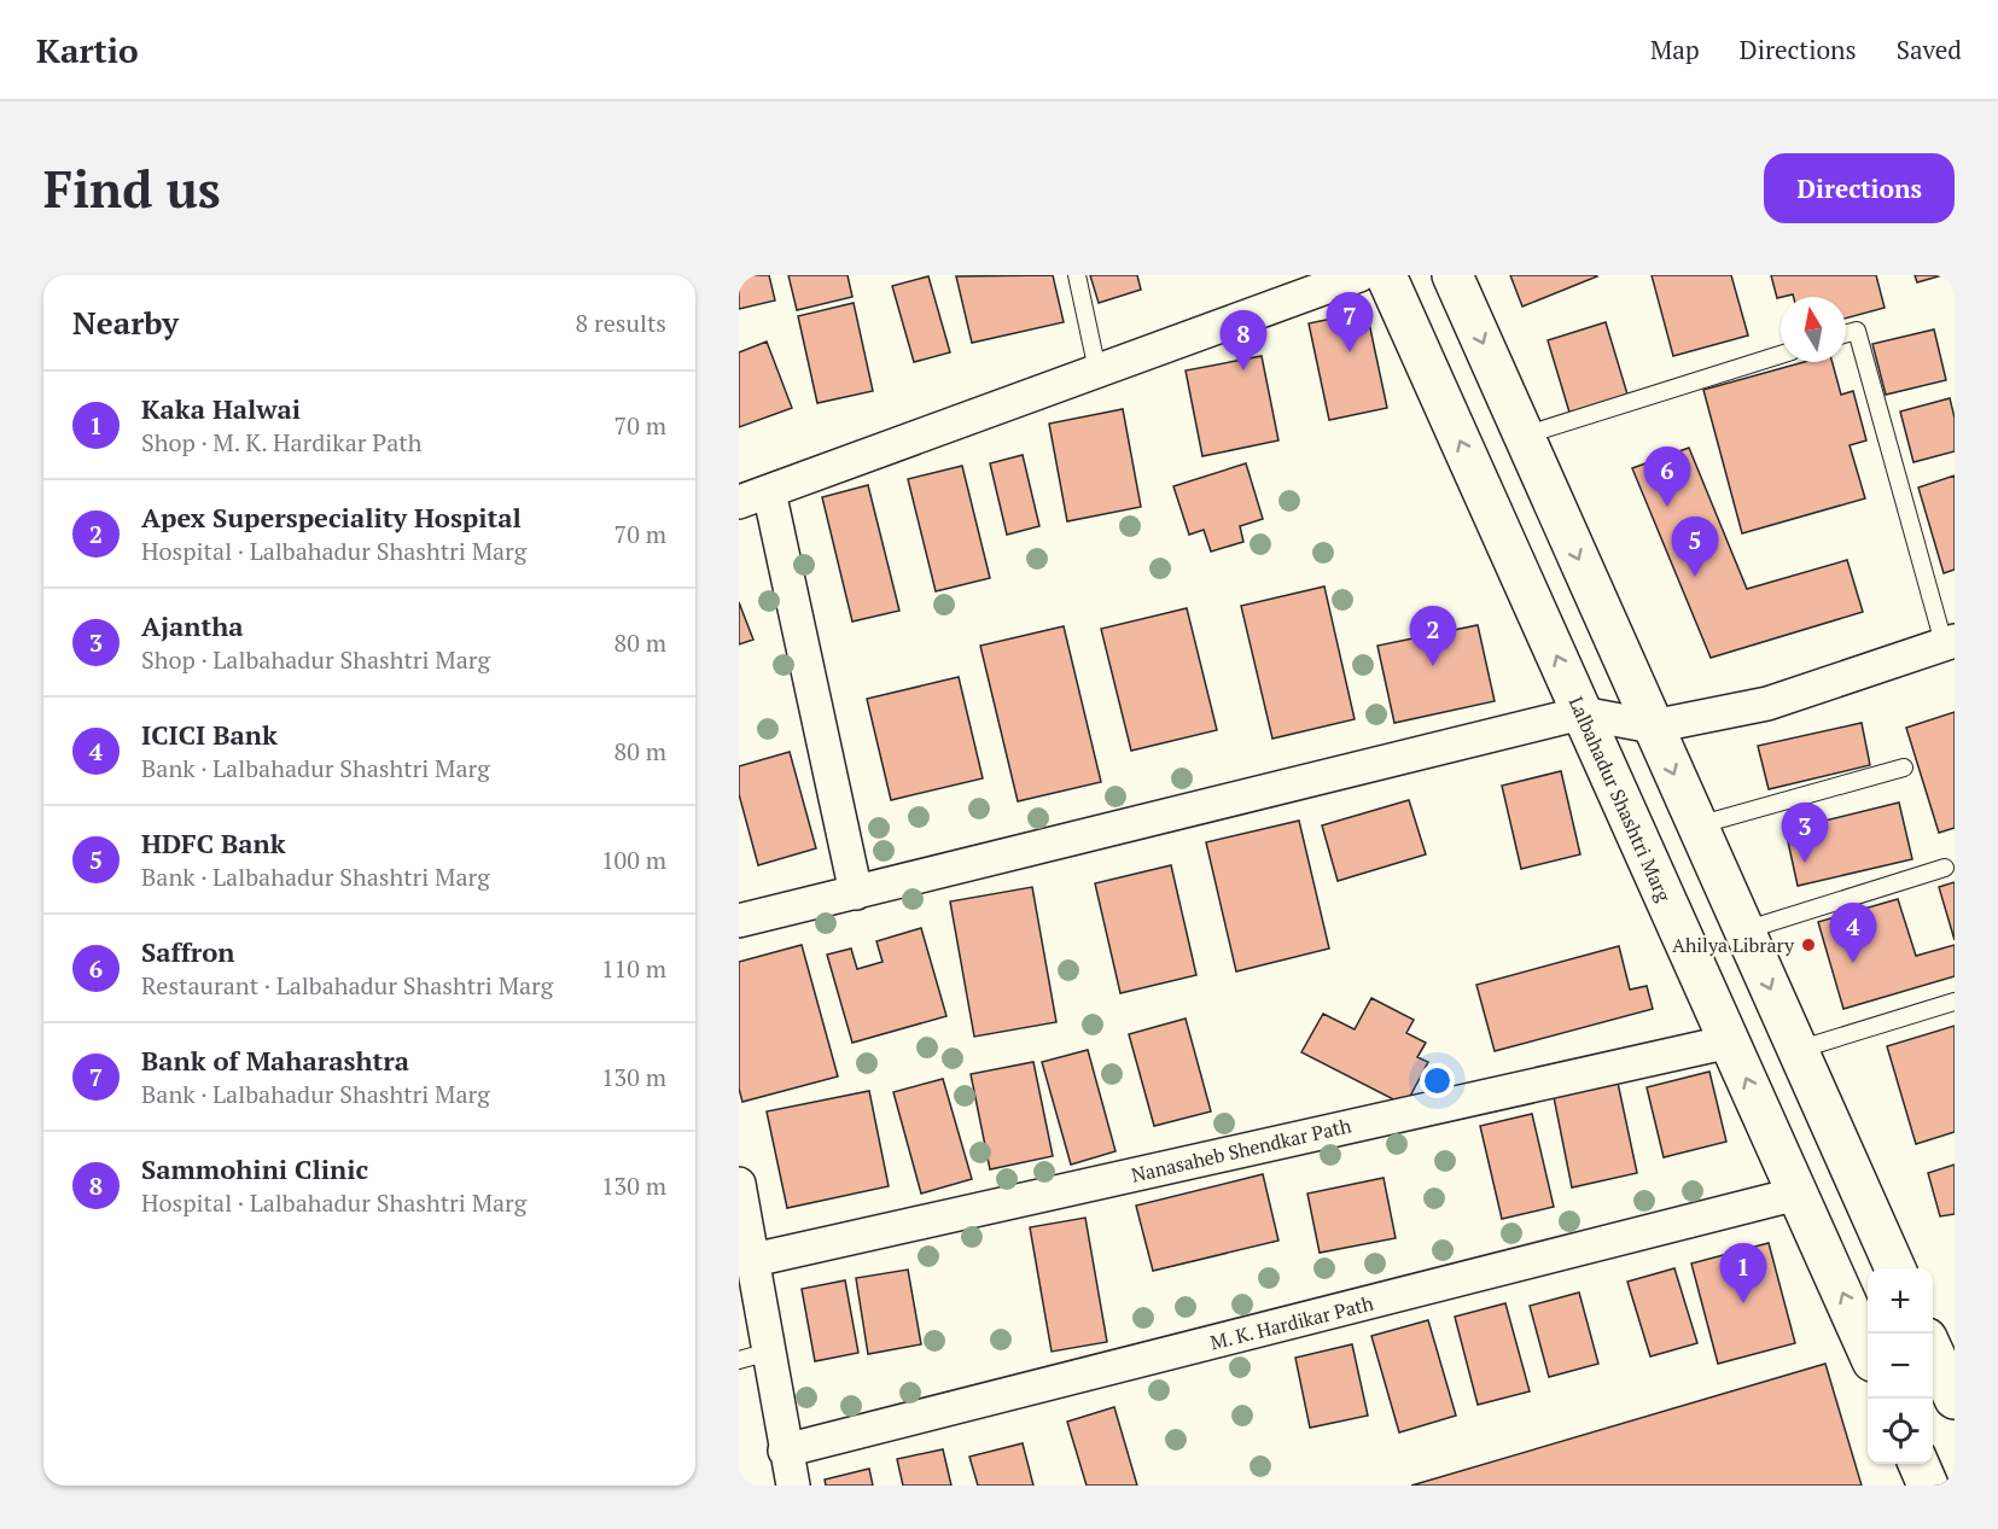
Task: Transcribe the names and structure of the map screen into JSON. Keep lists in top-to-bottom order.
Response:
{
  "streets": {
    "main road": ["Lalbahadur Shashtri Marg"],
    "street": ["Nanasaheb Shendkar Path", "M. K. Hardikar Path"]
  },
  "crossings": [
    ["Lalbahadur Shashtri Marg", "Nanasaheb Shendkar Path"],
    ["Lalbahadur Shashtri Marg", "M. K. Hardikar Path"]
  ],
  "places": ["Ahilya Library"],
  "north": "top",
  "page": {
    "header": "Kartio",
    "nav": ["Map", "Directions", "Saved"],
    "buttons": "Directions",
    "title": "Find us",
    "heading": ["Nearby", "8 results"],
    "pins": [
      "7",
      "8",
      "6",
      "5",
      "2",
      "3",
      "4",
      "1"
    ],
    "list": [
      {
        "mark": "1",
        "name": "Kaka Halwai",
        "note": "Shop · M. K. Hardikar Path",
        "value": "70 m"
      },
      {
        "mark": "2",
        "name": "Apex Superspeciality Hospital",
        "note": "Hospital · Lalbahadur Shashtri Marg",
        "value": "70 m"
      },
      {
        "mark": "3",
        "name": "Ajantha",
        "note": "Shop · Lalbahadur Shashtri Marg",
        "value": "80 m"
      },
      {
        "mark": "4",
        "name": "ICICI Bank",
        "note": "Bank · Lalbahadur Shashtri Marg",
        "value": "80 m"
      },
      {
        "mark": "5",
        "name": "HDFC Bank",
        "note": "Bank · Lalbahadur Shashtri Marg",
        "value": "100 m"
      },
      {
        "mark": "6",
        "name": "Saffron",
        "note": "Restaurant · Lalbahadur Shashtri Marg",
        "value": "110 m"
      },
      {
        "mark": "7",
        "name": "Bank of Maharashtra",
        "note": "Bank · Lalbahadur Shashtri Marg",
        "value": "130 m"
      },
      {
        "mark": "8",
        "name": "Sammohini Clinic",
        "note": "Hospital · Lalbahadur Shashtri Marg",
        "value": "130 m"
      }
    ],
    "map_buttons": ["+", "−"]
  }
}
